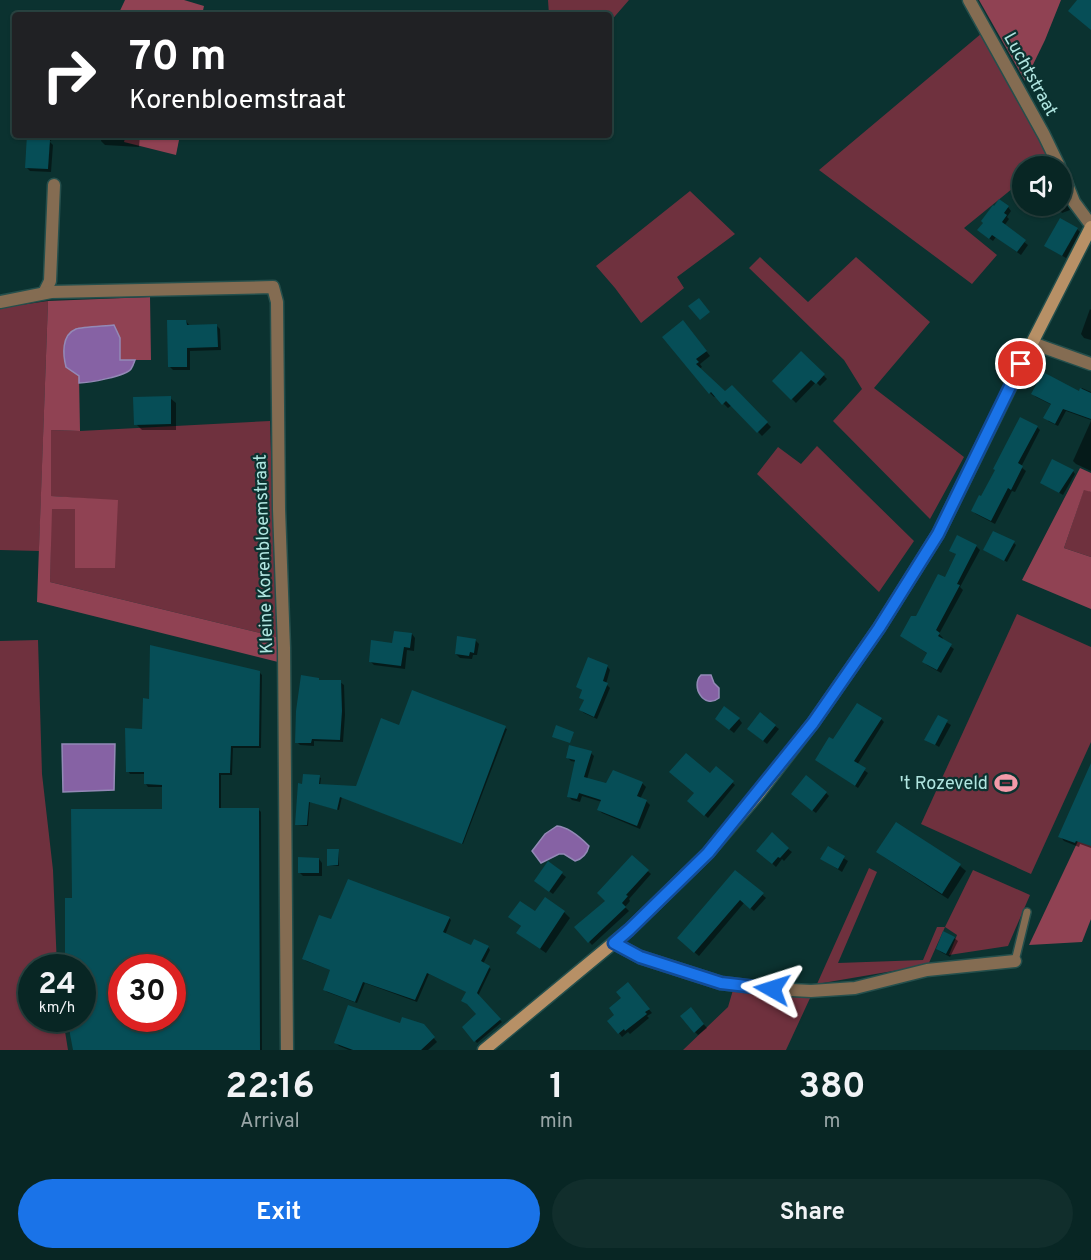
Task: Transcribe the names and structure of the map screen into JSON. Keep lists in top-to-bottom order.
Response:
{
  "streets": {
    "street": ["Luchtstraat", "Kleine Korenbloemstraat"]
  },
  "places": {
    "sports": ["'t Rozeveld"]
  },
  "page": {
    "turn": ["70 m", "Korenbloemstraat"],
    "speed": "24 km/h",
    "limit": "30",
    "eta": [
      "22:16",
      "Arrival",
      "1",
      "min",
      "380",
      "m"
    ],
    "buttons": ["Exit", "Share"]
  }
}
